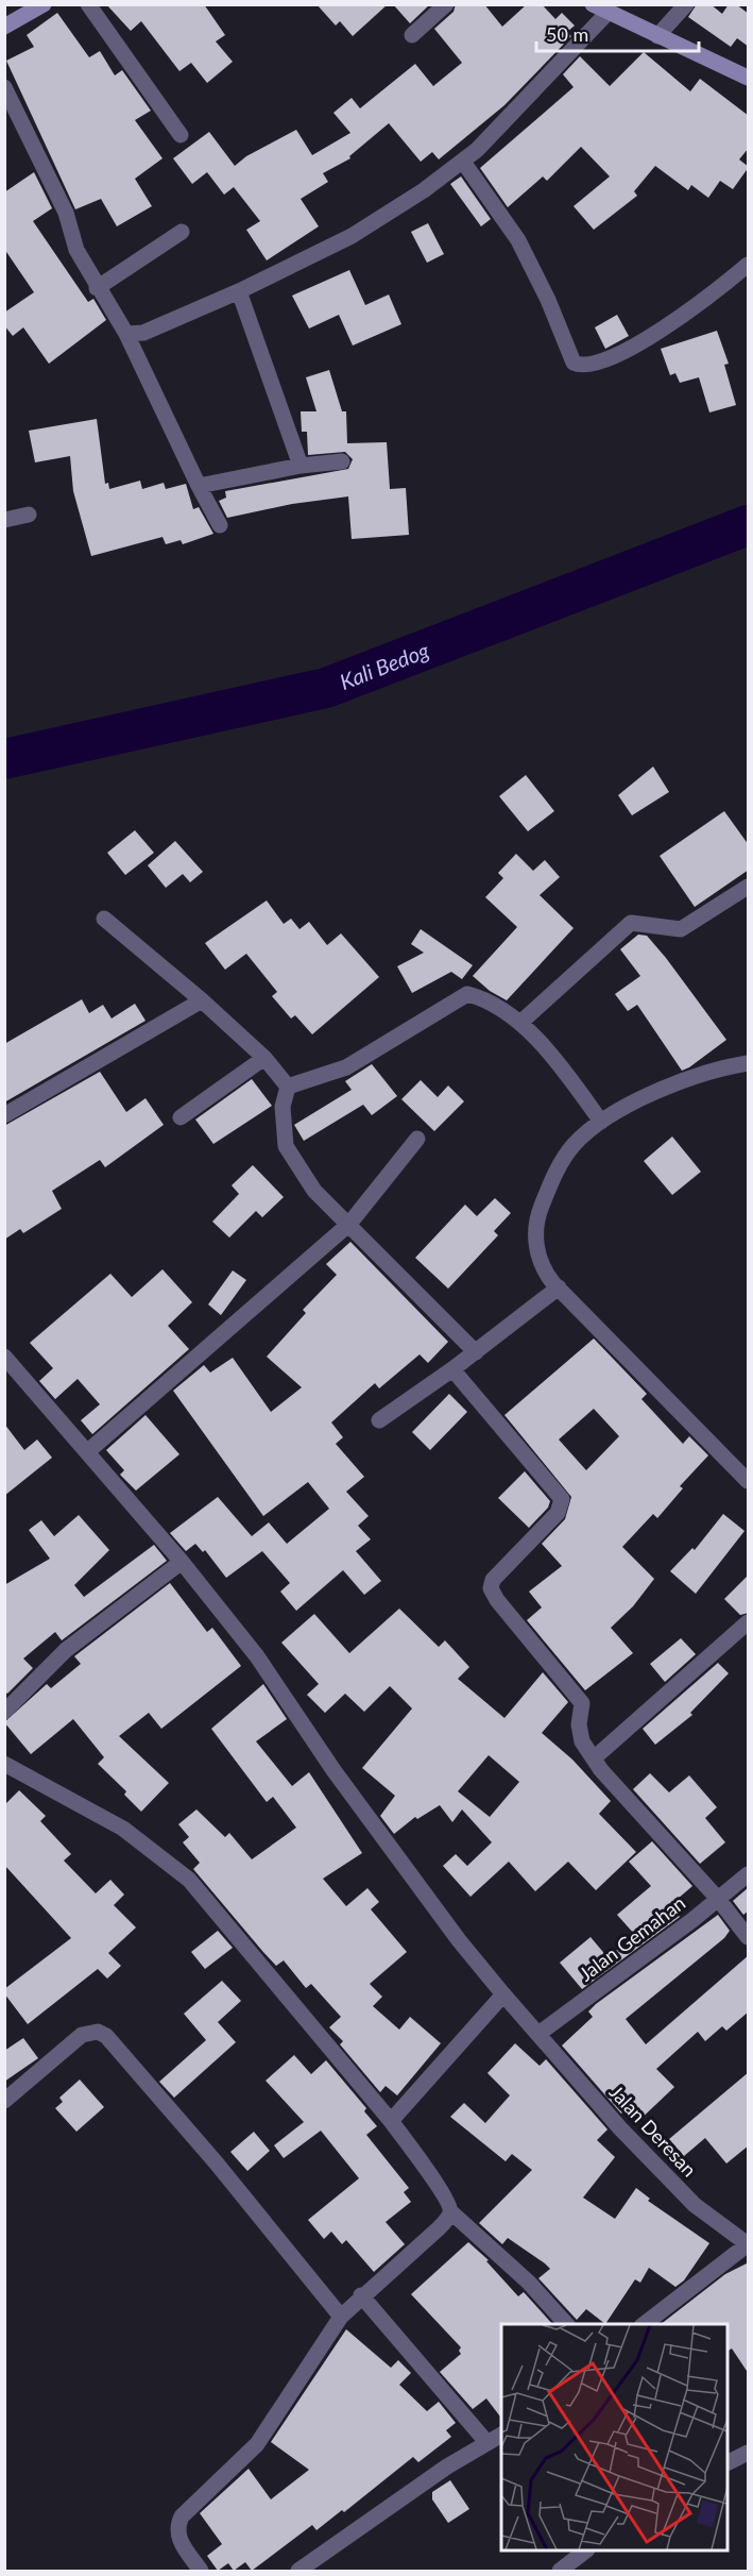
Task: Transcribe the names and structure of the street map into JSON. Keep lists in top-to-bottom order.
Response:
{
  "streets": {
    "street": ["Jalan Gemahan", "Jalan Deresan"]
  },
  "crossings": [
    ["Jalan Gemahan", "Jalan Deresan"]
  ],
  "water": ["Kali Bedog"],
  "scale_bar": "50 m"
}
